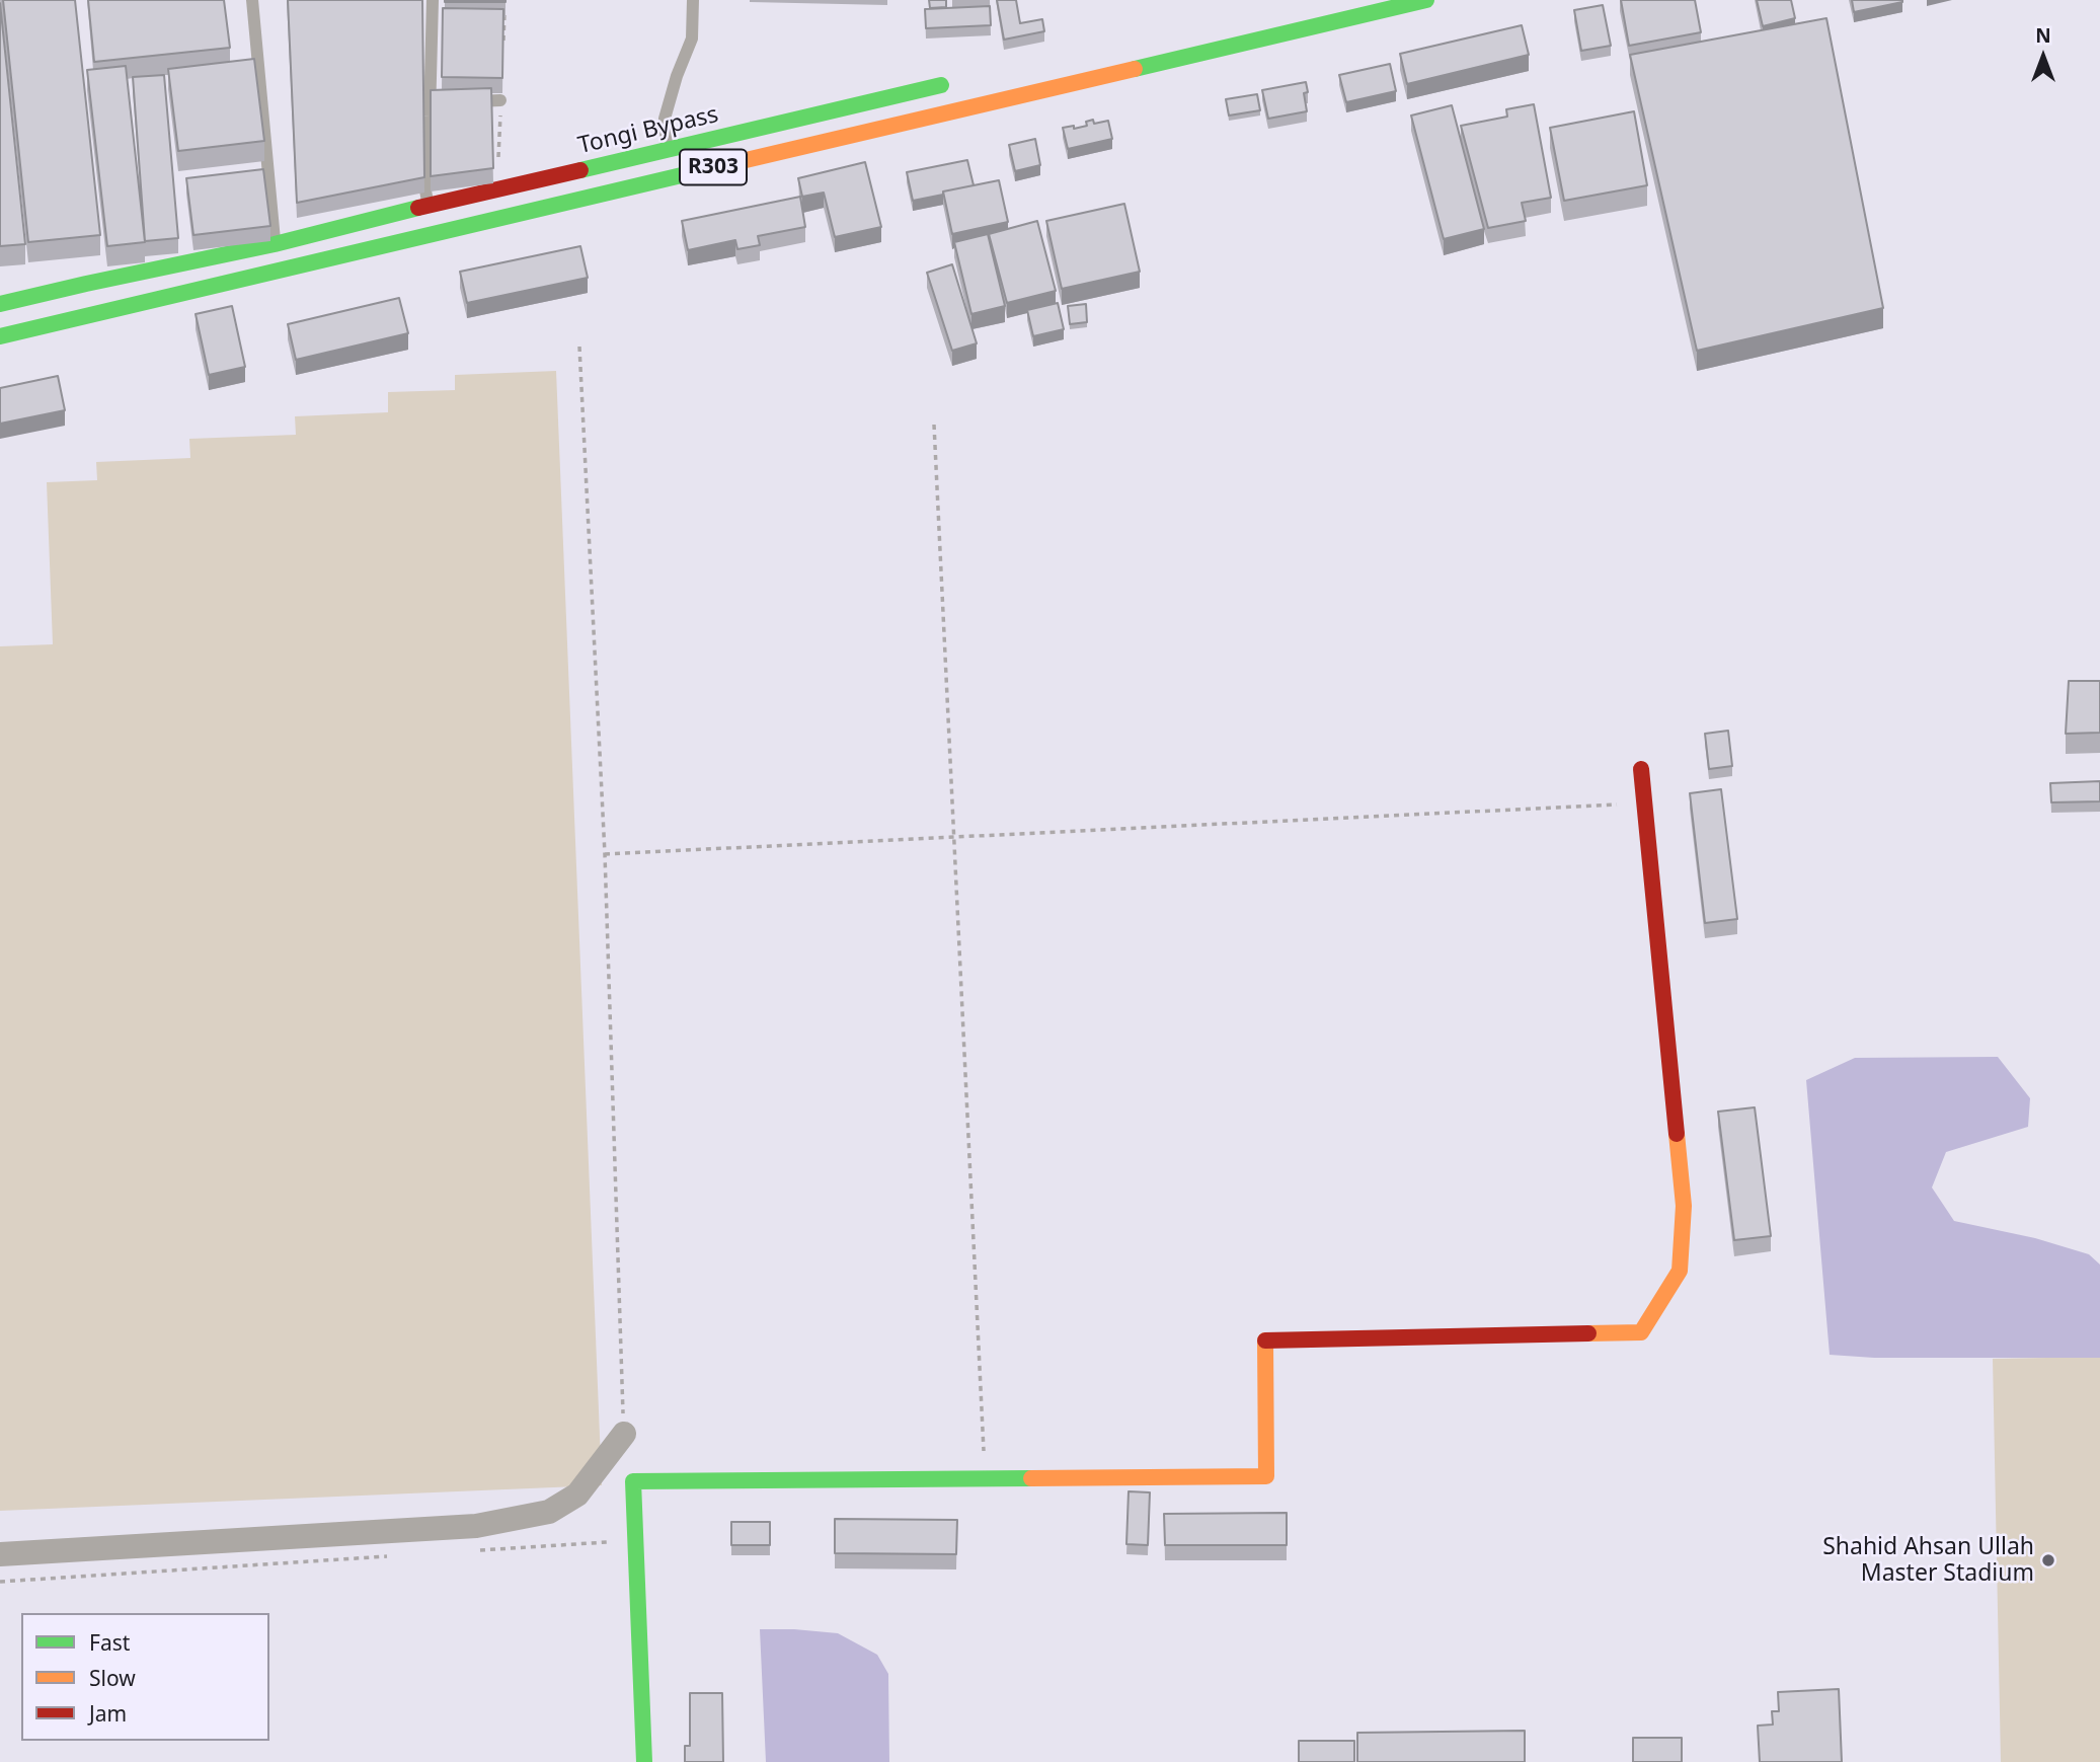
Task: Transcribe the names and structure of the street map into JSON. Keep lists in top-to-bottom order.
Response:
{
  "streets": {
    "main road": ["Tongi Bypass", "R303"]
  },
  "places": ["Shahid Ahsan Ullah Master Stadium"],
  "legend": ["Fast", "Slow", "Jam"],
  "north": "top"
}
